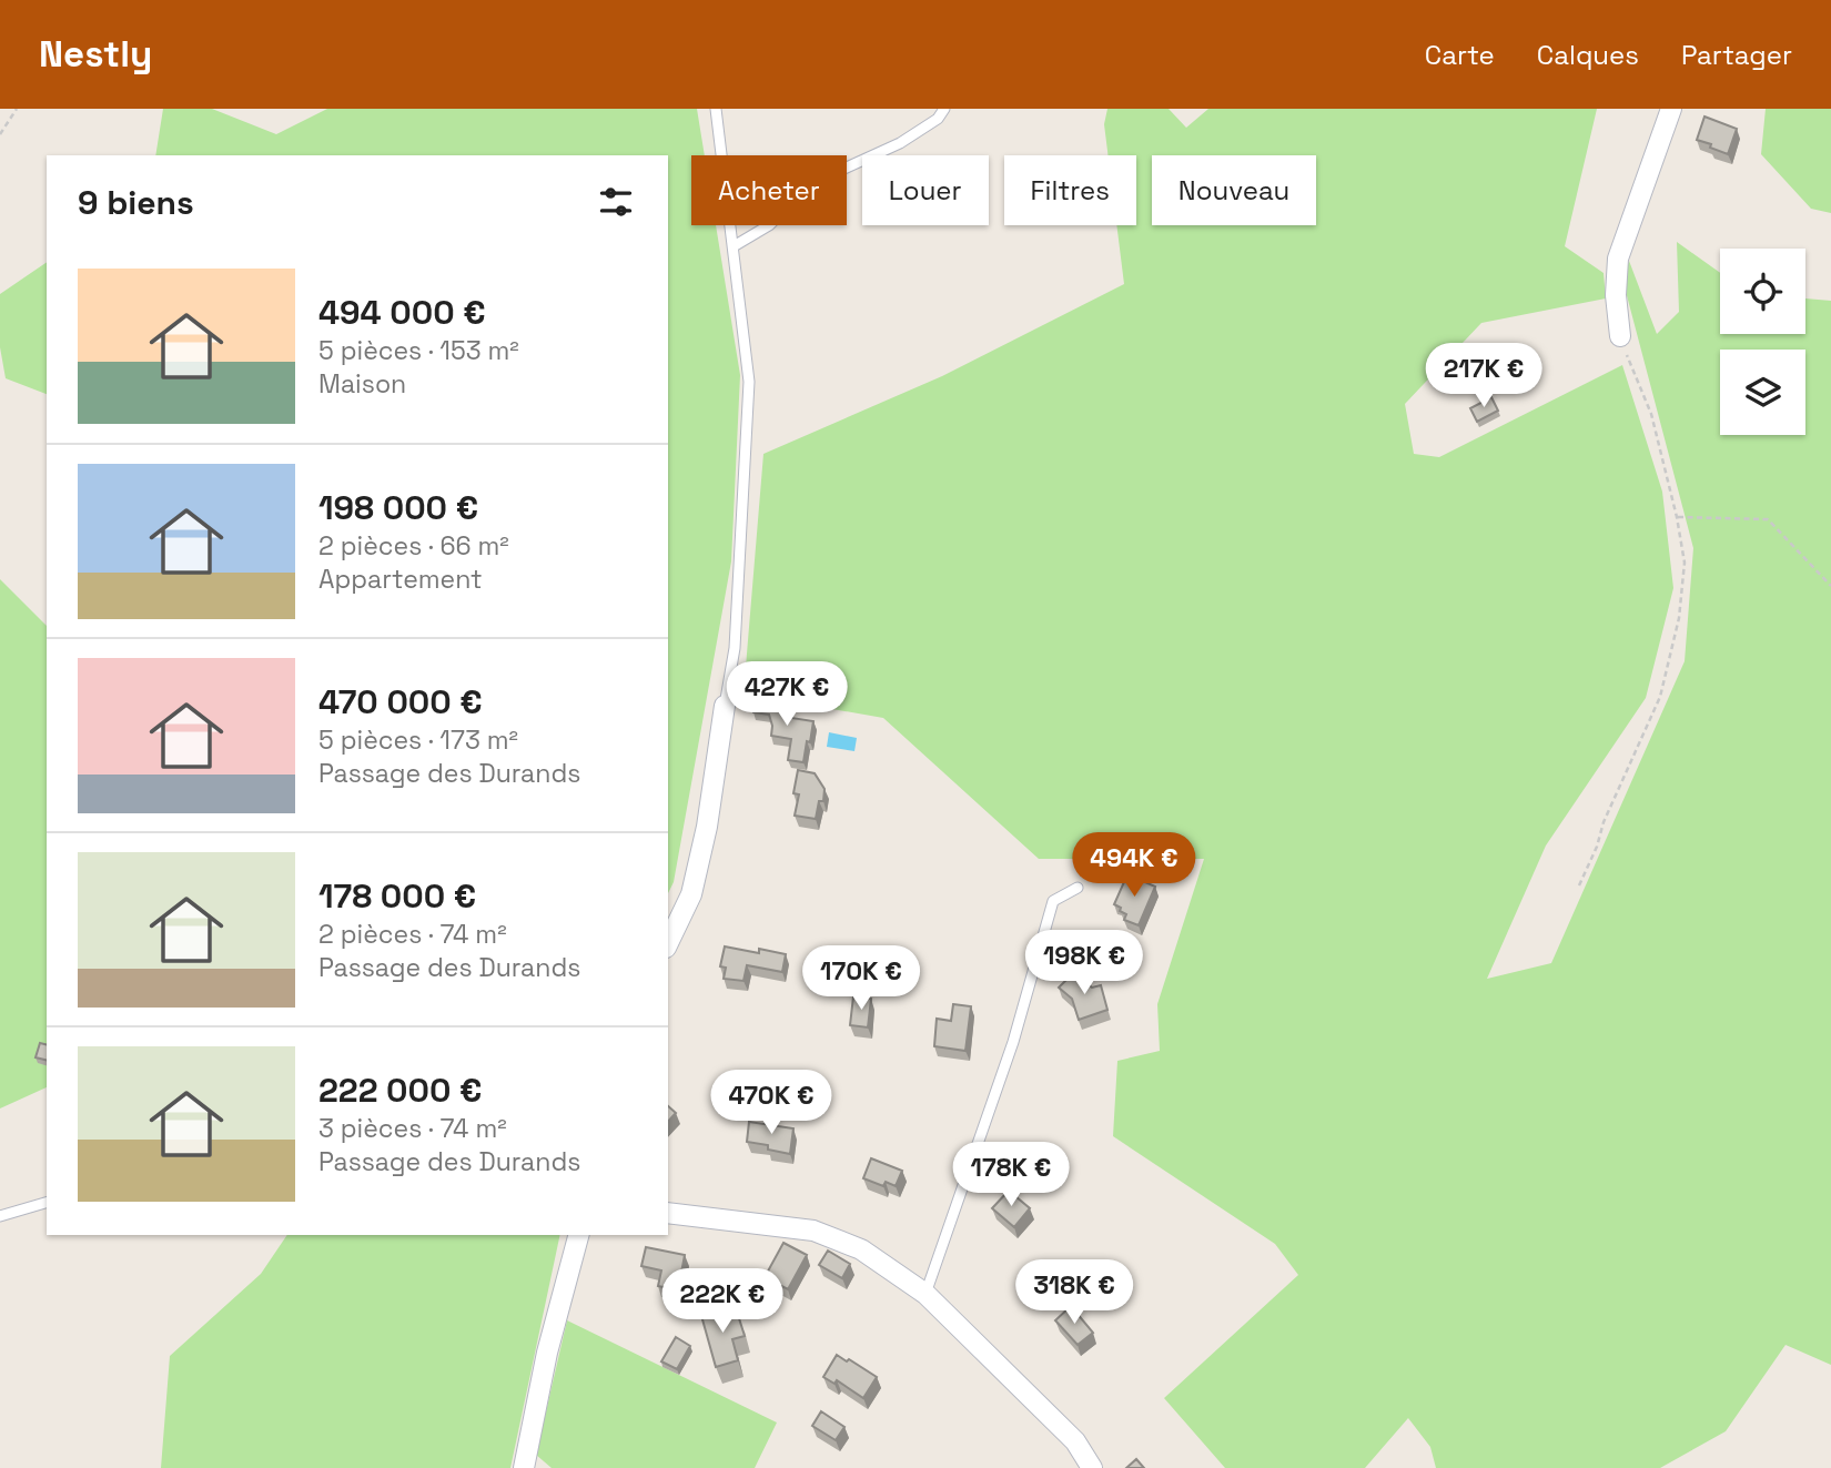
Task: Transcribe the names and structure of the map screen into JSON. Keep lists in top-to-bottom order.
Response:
{
  "page": {
    "header": "Nestly",
    "nav": ["Carte", "Calques", "Partager"],
    "chip": [
      "Acheter",
      "Louer",
      "Filtres",
      "Nouveau"
    ],
    "heading": "9 biens",
    "list": [
      {
        "name": "494 000 €",
        "note": "5 pièces · 153 m² · Maison"
      },
      {
        "name": "198 000 €",
        "note": "2 pièces · 66 m² · Appartement"
      },
      {
        "name": "470 000 €",
        "note": "5 pièces · 173 m² · Passage des Durands"
      },
      {
        "name": "178 000 €",
        "note": "2 pièces · 74 m² · Passage des Durands"
      },
      {
        "name": "222 000 €",
        "note": "3 pièces · 74 m² · Passage des Durands"
      }
    ],
    "price": [
      "217K €",
      "427K €",
      "494K €",
      "198K €",
      "170K €",
      "470K €",
      "178K €",
      "318K €",
      "222K €"
    ]
  }
}
